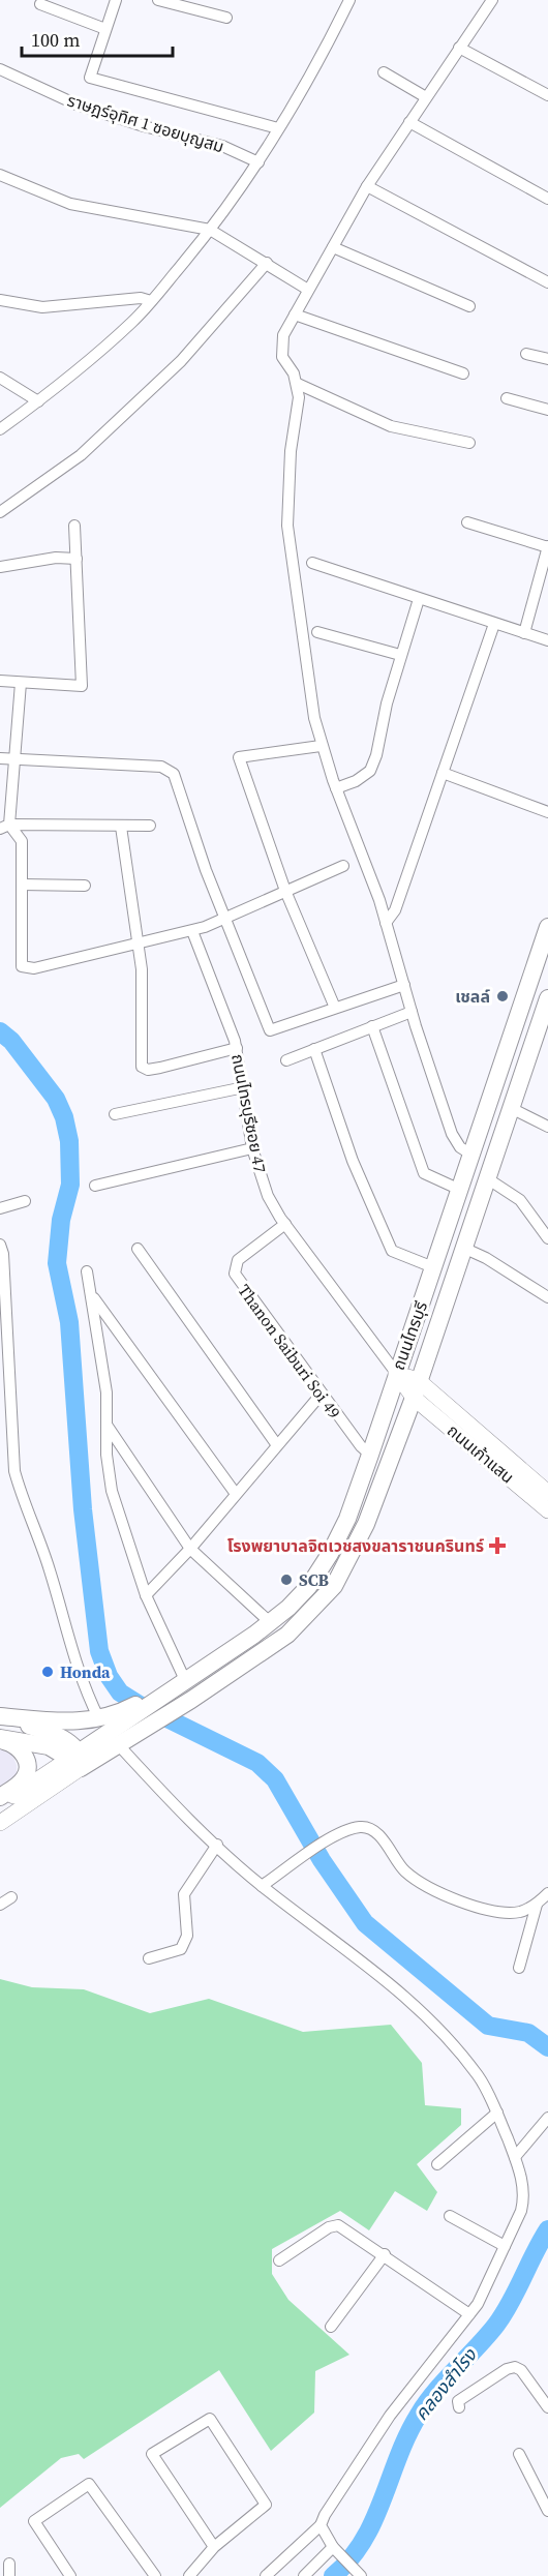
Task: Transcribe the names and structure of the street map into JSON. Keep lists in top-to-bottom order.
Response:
{
  "streets": {
    "main road": ["ถนนไทรบุรี", "ถนนเก้าแสน"],
    "street": ["ราษฎร์อุทิศ 1 ซอยบุญสม", "ถนนไทรบุรีซอย 47", "Thanon Saiburi Soi 49"]
  },
  "crossings": [
    ["ถนนไทรบุรีซอย 47", "ถนนไทรบุรี"],
    ["ถนนไทรบุรีซอย 47", "Thanon Saiburi Soi 49"],
    ["ถนนไทรบุรีซอย 47", "ถนนเก้าแสน"],
    ["ถนนไทรบุรี", "Thanon Saiburi Soi 49"],
    ["ถนนไทรบุรี", "ถนนเก้าแสน"]
  ],
  "water": ["คลองสำโรง"],
  "places": {
    "other": ["เชลล์", "SCB", "Honda"],
    "health": ["โรงพยาบาลจิตเวชสงขลาราชนครินทร์"]
  },
  "scale_bar": "100 m"
}
